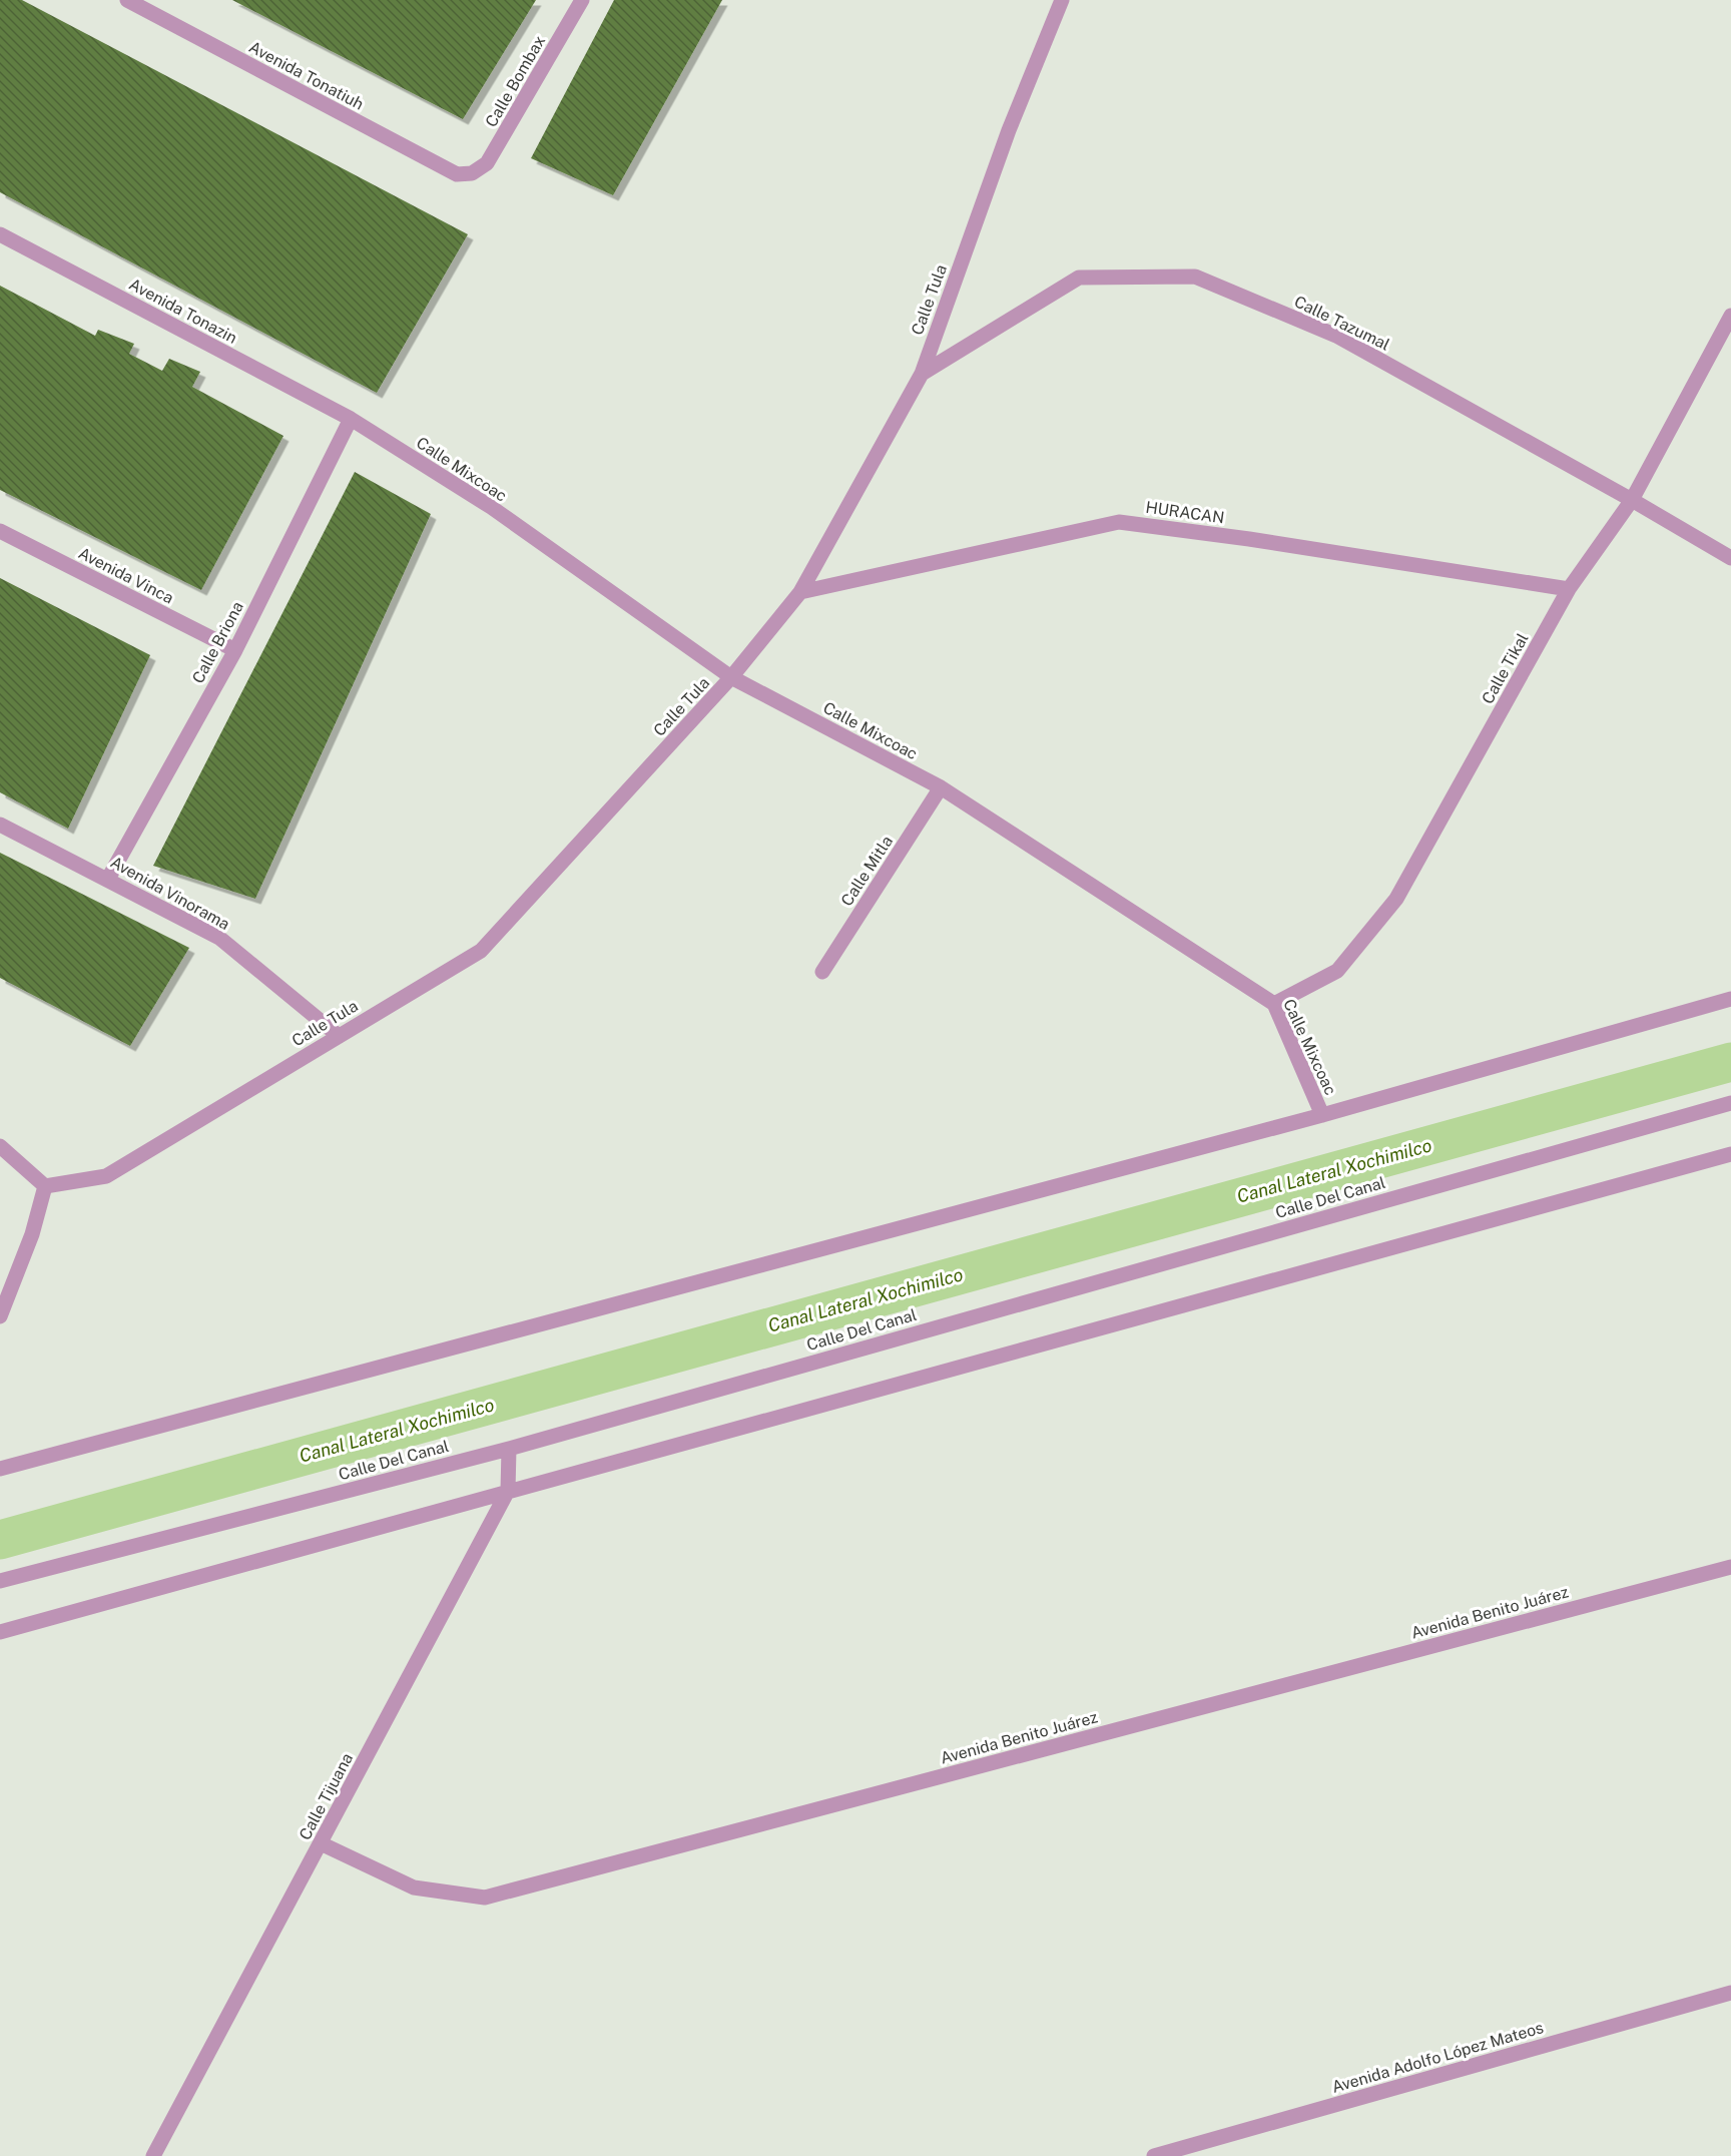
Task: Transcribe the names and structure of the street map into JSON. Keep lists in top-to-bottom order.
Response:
{
  "streets": {
    "street": [
      "Avenida Tonatiuh",
      "Calle Bombax",
      "Calle Tula",
      "Avenida Tonazin",
      "Calle Tazumal",
      "Calle Mixcoac",
      "HURACAN",
      "Avenida Vinca",
      "Calle Briona",
      "Calle Tikal",
      "Calle Mitla",
      "Avenida Vinorama",
      "Calle Del Canal",
      "Avenida Benito Juárez",
      "Calle Tijuana",
      "Avenida Adolfo López Mateos"
    ]
  },
  "crossings": [
    ["Avenida Tonatiuh", "Calle Bombax"],
    ["Calle Tula", "Calle Tazumal"],
    ["Calle Tula", "Calle Mixcoac"],
    ["Calle Tula", "HURACAN"],
    ["Calle Tula", "Avenida Vinorama"],
    ["Avenida Tonazin", "Calle Mixcoac"],
    ["Avenida Tonazin", "Calle Briona"],
    ["Calle Tazumal", "Calle Tikal"],
    ["Calle Mixcoac", "Calle Briona"],
    ["Calle Mixcoac", "Calle Tikal"],
    ["Calle Mixcoac", "Calle Mitla"],
    ["HURACAN", "Calle Tikal"],
    ["Avenida Vinca", "Calle Briona"],
    ["Calle Briona", "Avenida Vinorama"],
    ["Calle Del Canal", "Calle Tijuana"],
    ["Avenida Benito Juárez", "Calle Tijuana"]
  ],
  "water": ["Canal Lateral Xochimilco"]
}
